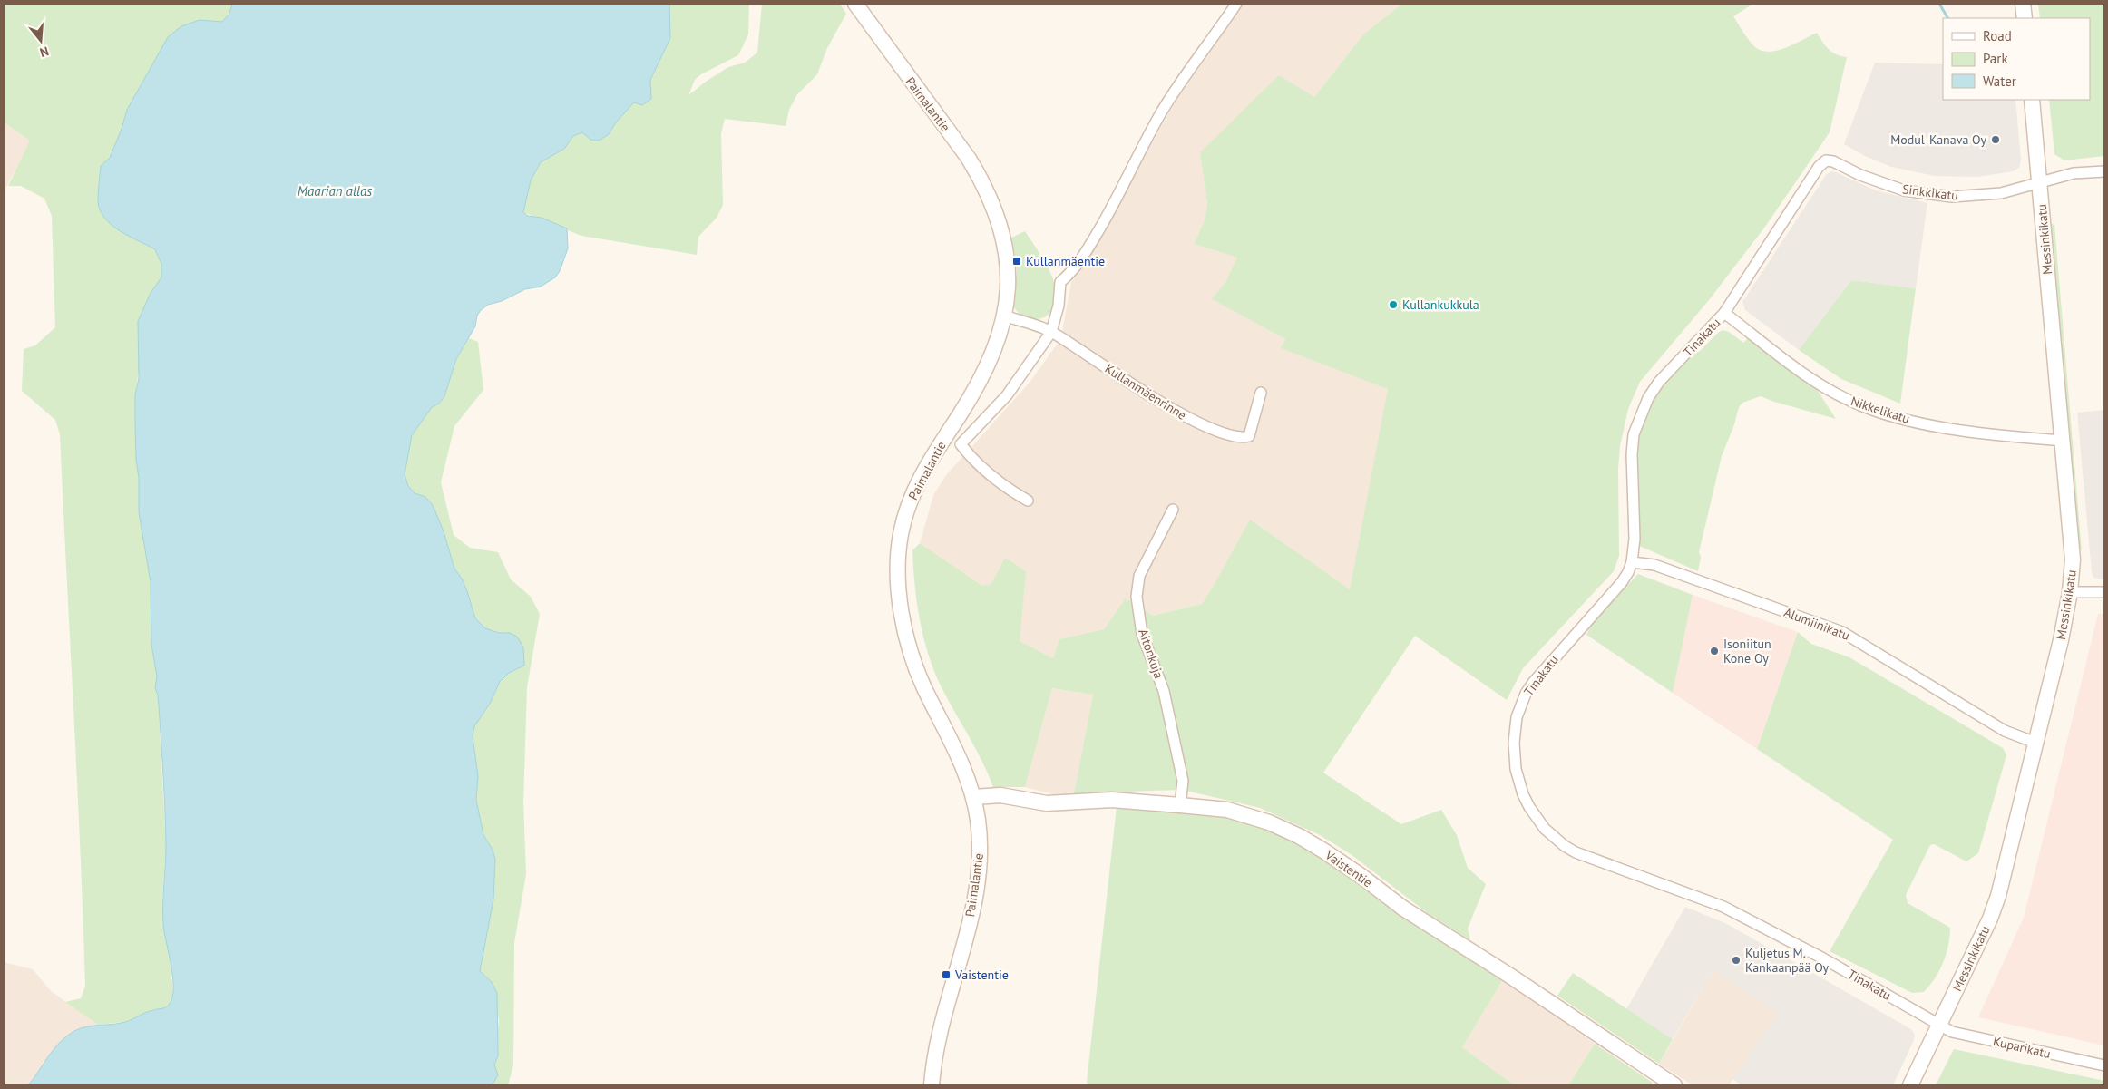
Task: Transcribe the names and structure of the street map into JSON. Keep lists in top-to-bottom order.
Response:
{
  "streets": {
    "street": [
      "Paimalantie",
      "Sinkkikatu",
      "Messinkikatu",
      "Tinakatu",
      "Kullanmäenrinne",
      "Nikkelikatu",
      "Alumiinikatu",
      "Aitonkuja",
      "Vaistentie",
      "Kuparikatu"
    ]
  },
  "crossings": [
    ["Paimalantie", "Kullanmäenrinne"],
    ["Paimalantie", "Vaistentie"],
    ["Sinkkikatu", "Messinkikatu"],
    ["Sinkkikatu", "Tinakatu"],
    ["Messinkikatu", "Tinakatu"],
    ["Messinkikatu", "Nikkelikatu"],
    ["Messinkikatu", "Alumiinikatu"],
    ["Messinkikatu", "Kuparikatu"],
    ["Tinakatu", "Nikkelikatu"],
    ["Tinakatu", "Alumiinikatu"],
    ["Tinakatu", "Kuparikatu"],
    ["Aitonkuja", "Vaistentie"]
  ],
  "water": ["Maarian allas"],
  "places": {
    "other": [
      "Modul-Kanava Oy",
      "Kullankukkula",
      "Isoniitun Kone Oy",
      "Kuljetus M. Kankaanpää Oy"
    ],
    "transit": ["Kullanmäentie", "Vaistentie"]
  },
  "legend": ["Road", "Park", "Water"],
  "north": "bottom"
}
